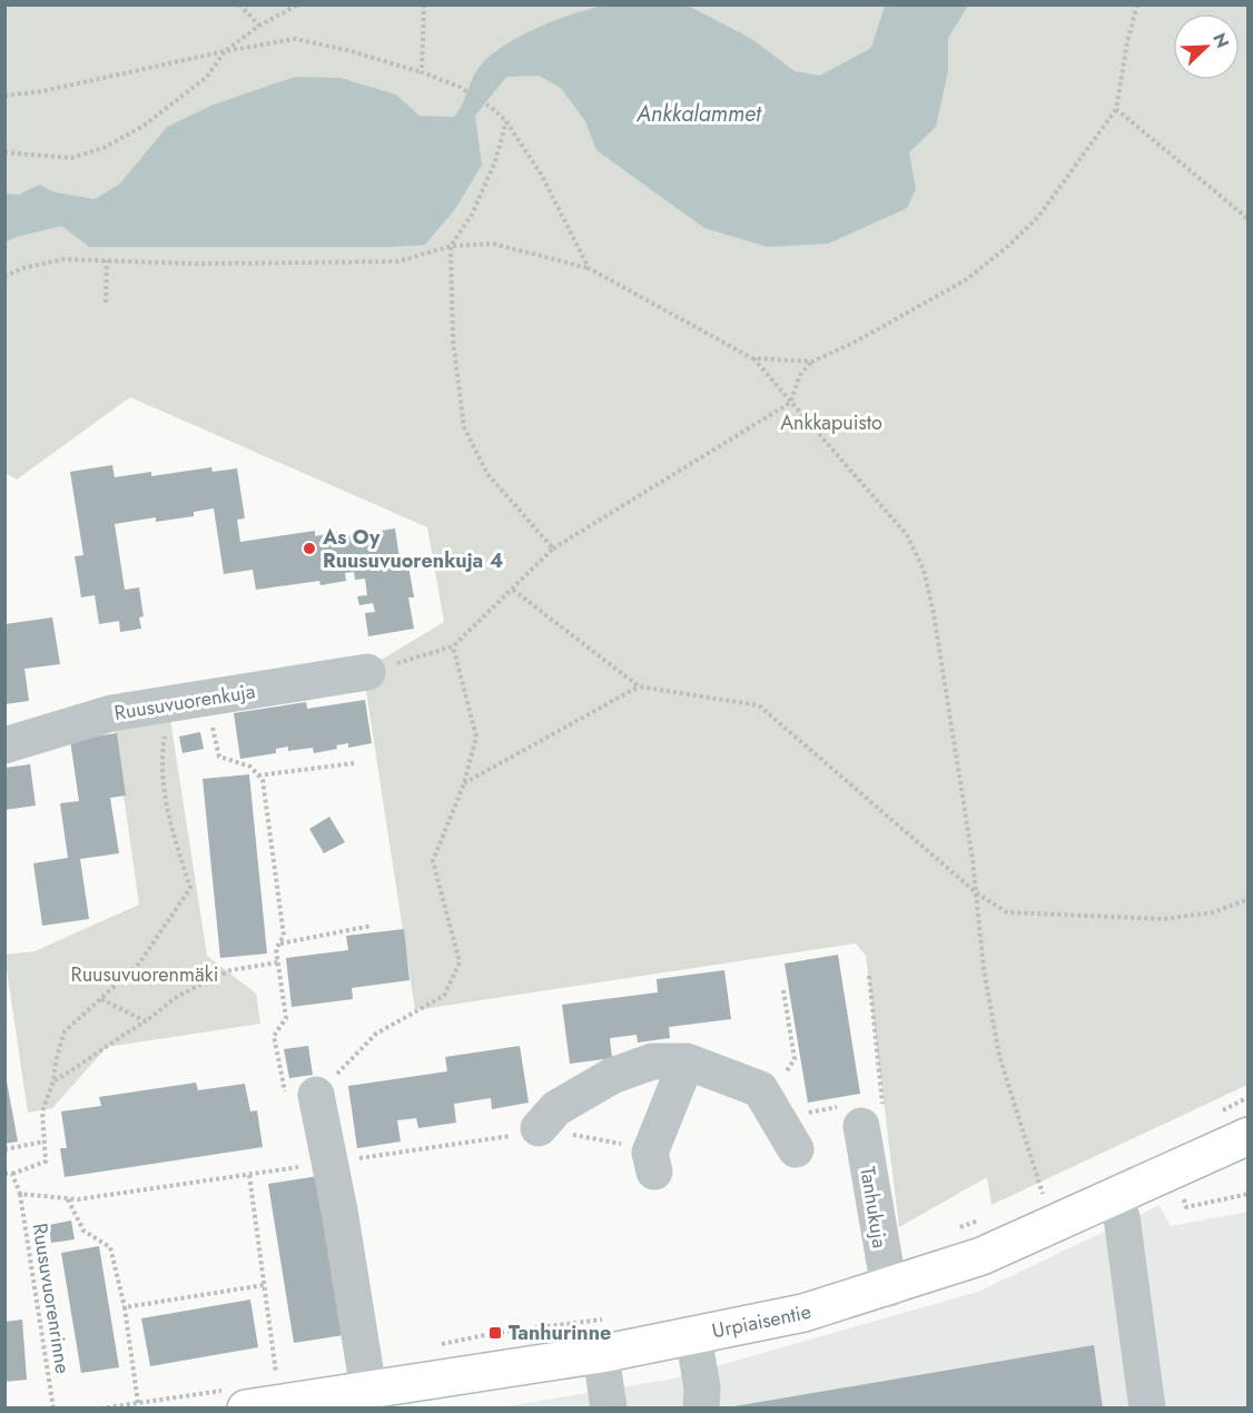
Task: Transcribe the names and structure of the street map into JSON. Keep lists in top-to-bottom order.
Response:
{
  "streets": {
    "main road": ["Urpiaisentie"],
    "street": ["Ruusuvuorenkuja", "Tanhukuja"],
    "path": ["Ruusuvuorenrinne"]
  },
  "crossings": [
    ["Tanhukuja", "Urpiaisentie"]
  ],
  "water": ["Ankkalammet"],
  "parks": ["Ankkapuisto", "Ruusuvuorenmäki"],
  "places": {
    "other": ["As Oy Ruusuvuorenkuja 4"],
    "transit": ["Tanhurinne"]
  },
  "north": "top right"
}
